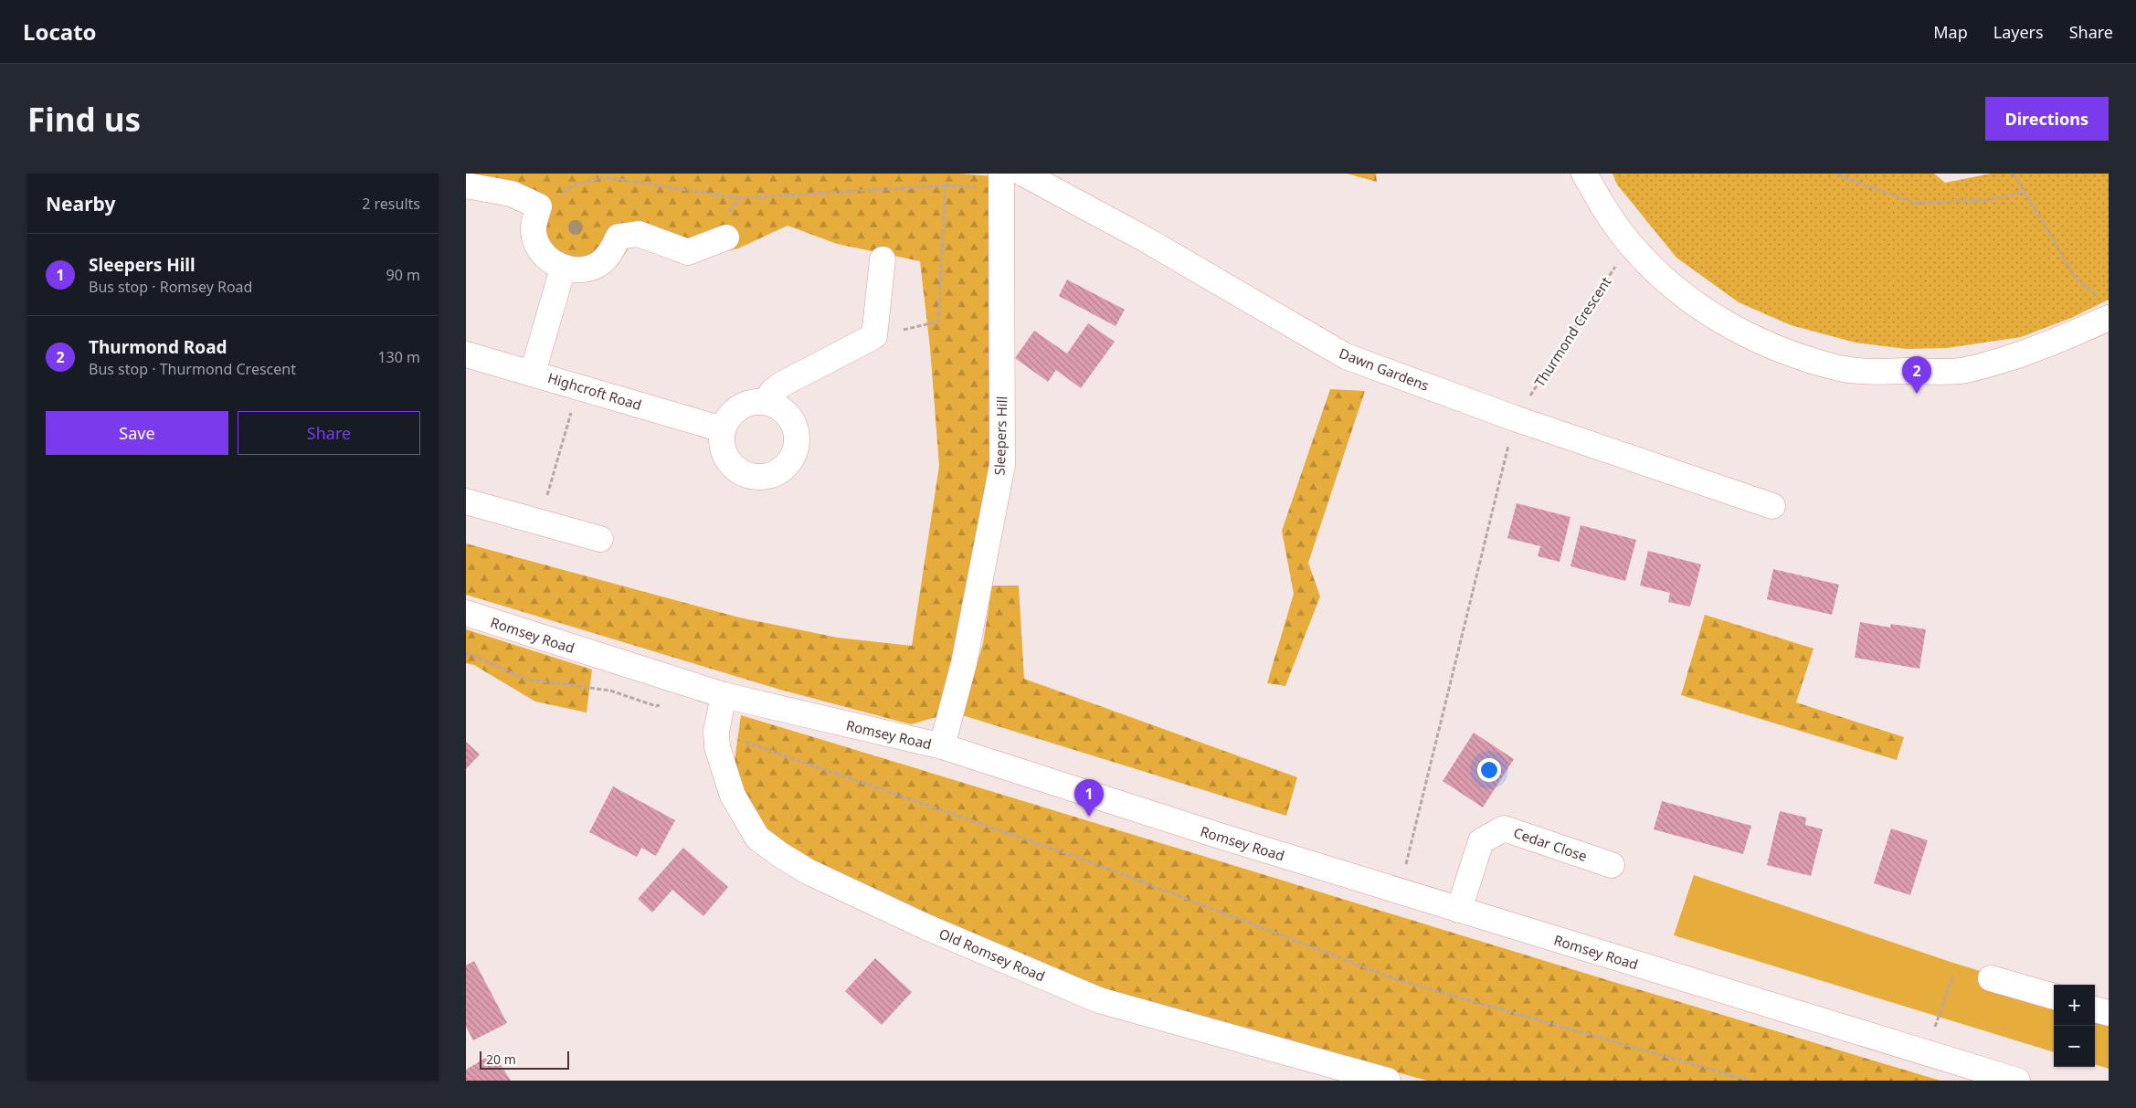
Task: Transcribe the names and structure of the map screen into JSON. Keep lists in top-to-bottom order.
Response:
{
  "streets": {
    "street": [
      "Dawn Gardens",
      "Highcroft Road",
      "Sleepers Hill",
      "Romsey Road",
      "Cedar Close",
      "Old Romsey Road"
    ],
    "path": ["Thurmond Crescent"]
  },
  "crossings": [
    ["Thurmond Crescent", "Dawn Gardens"],
    ["Thurmond Crescent", "Romsey Road"],
    ["Sleepers Hill", "Romsey Road"],
    ["Romsey Road", "Cedar Close"],
    ["Romsey Road", "Old Romsey Road"]
  ],
  "scale_bar": "20 m",
  "page": {
    "header": "Locato",
    "nav": ["Map", "Layers", "Share"],
    "buttons": [
      "Directions",
      ["Save", "Share"]
    ],
    "title": "Find us",
    "heading": ["Nearby", "2 results"],
    "list": [
      {
        "mark": "1",
        "name": "Sleepers Hill",
        "note": "Bus stop · Romsey Road",
        "value": "90 m"
      },
      {
        "mark": "2",
        "name": "Thurmond Road",
        "note": "Bus stop · Thurmond Crescent",
        "value": "130 m"
      }
    ],
    "pins": ["2", "1"],
    "map_buttons": ["+", "−"],
    "scale": "20 m"
  }
}
